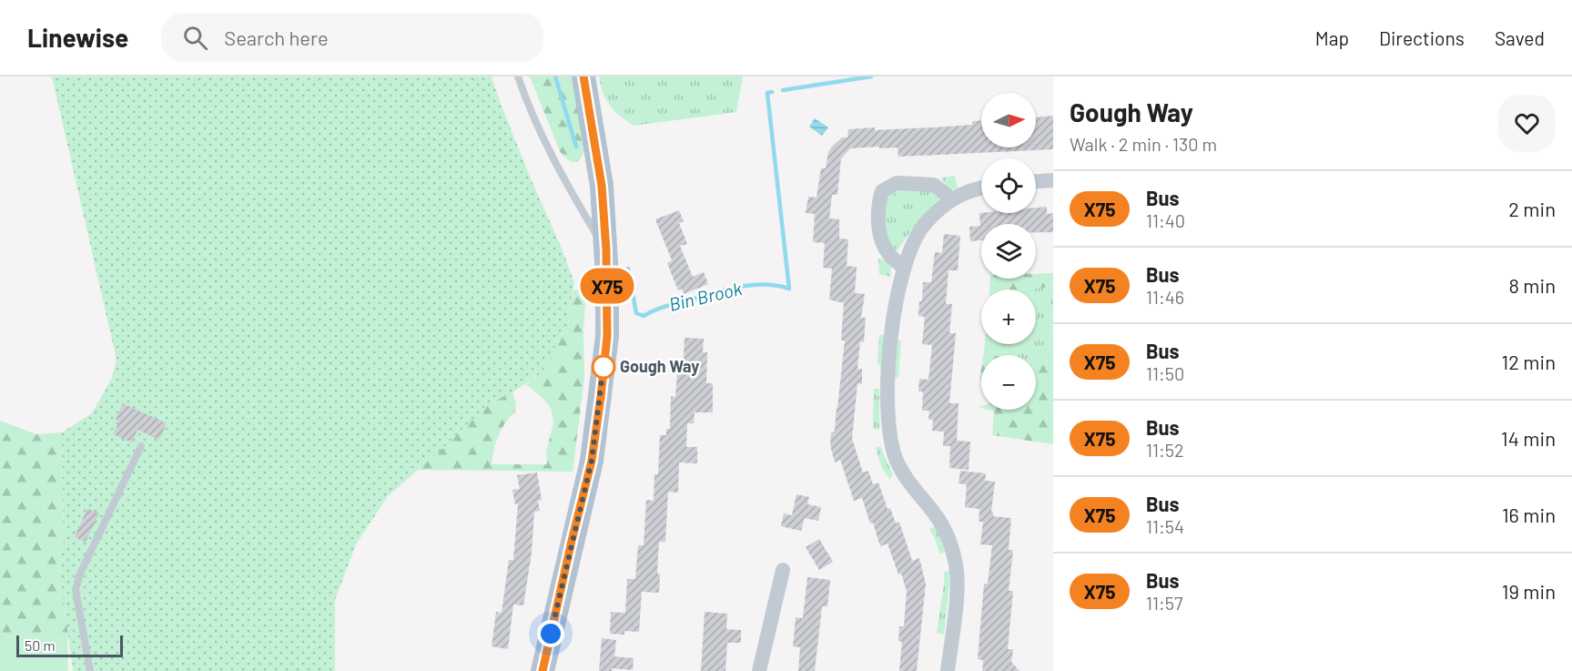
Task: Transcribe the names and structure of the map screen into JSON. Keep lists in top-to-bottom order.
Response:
{
  "water": ["Bin Brook"],
  "places": ["Gough Way"],
  "lines": ["bus line X75"],
  "scale_bar": "50 m",
  "north": "right",
  "page": {
    "header": "Linewise",
    "search": "Search here",
    "nav": ["Map", "Directions", "Saved"],
    "on_map": "X75",
    "heading": ["Gough Way", "Walk · 2 min · 130 m"],
    "map_buttons": ["+", "−"],
    "list": [
      {
        "mark": "X75",
        "name": "Bus",
        "note": "11:40",
        "value": "2 min"
      },
      {
        "mark": "X75",
        "name": "Bus",
        "note": "11:46",
        "value": "8 min"
      },
      {
        "mark": "X75",
        "name": "Bus",
        "note": "11:50",
        "value": "12 min"
      },
      {
        "mark": "X75",
        "name": "Bus",
        "note": "11:52",
        "value": "14 min"
      },
      {
        "mark": "X75",
        "name": "Bus",
        "note": "11:54",
        "value": "16 min"
      },
      {
        "mark": "X75",
        "name": "Bus",
        "note": "11:57",
        "value": "19 min"
      }
    ],
    "scale": "50 m"
  }
}
